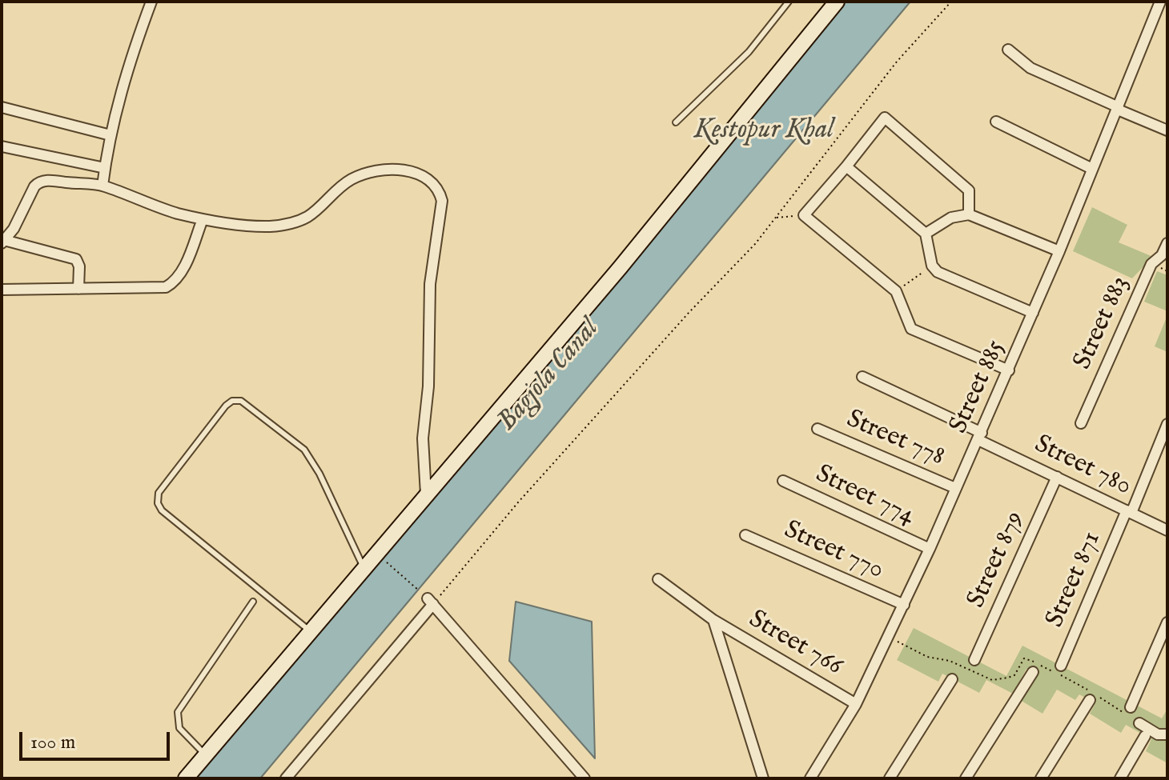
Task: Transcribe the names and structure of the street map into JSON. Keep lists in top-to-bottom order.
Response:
{
  "streets": {
    "street": [
      "Street 883",
      "Street 885",
      "Street 778",
      "Street 780",
      "Street 774",
      "Street 770",
      "Street 879",
      "Street 871",
      "Street 766"
    ]
  },
  "crossings": [
    ["Street 885", "Street 778"],
    ["Street 885", "Street 780"],
    ["Street 885", "Street 774"],
    ["Street 885", "Street 770"],
    ["Street 885", "Street 766"],
    ["Street 780", "Street 879"],
    ["Street 780", "Street 871"]
  ],
  "water": ["Kestopur Khal", "Bagjola Canal"],
  "scale_bar": "100 m"
}
